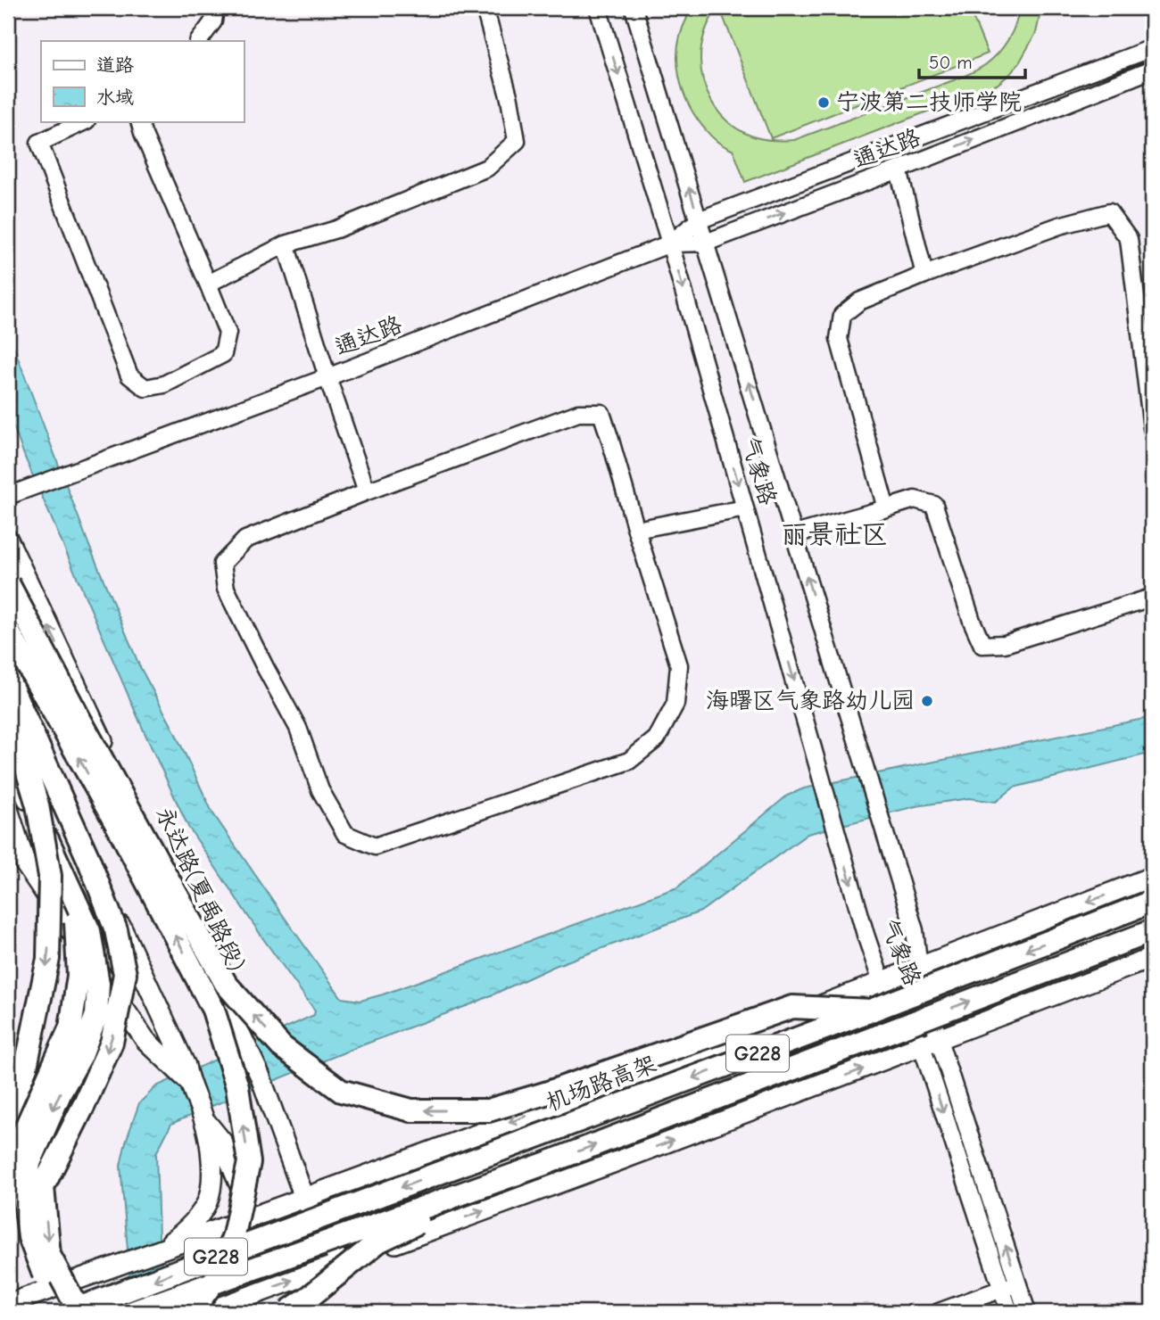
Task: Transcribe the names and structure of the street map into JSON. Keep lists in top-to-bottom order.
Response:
{
  "streets": {
    "highway": ["G228", "机场路高架"],
    "main road": ["永达路(夏禹路段)"],
    "street": ["通达路", "气象路"]
  },
  "crossings": [
    ["通达路", "气象路"]
  ],
  "districts": ["丽景社区"],
  "places": ["宁波第二技师学院", "海曙区气象路幼儿园"],
  "legend": ["道路", "水域"],
  "scale_bar": "50 m"
}
